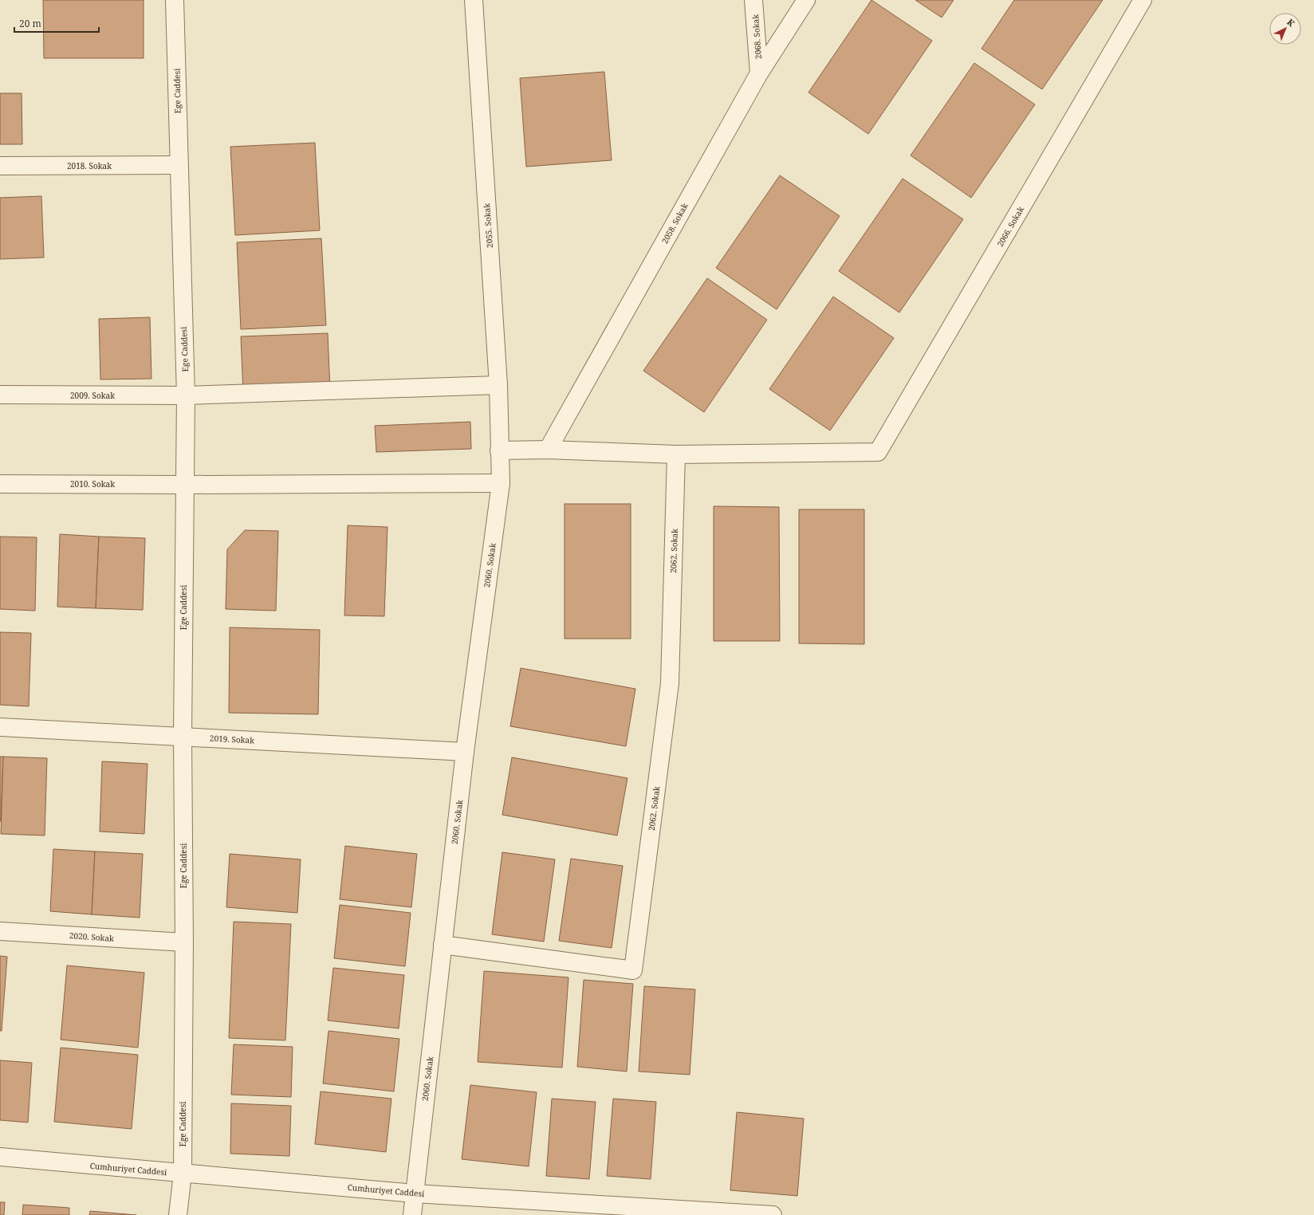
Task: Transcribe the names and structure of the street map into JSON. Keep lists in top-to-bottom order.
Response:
{
  "streets": {
    "street": [
      "2068. Sokak",
      "Ege Caddesi",
      "2018. Sokak",
      "2058. Sokak",
      "2055. Sokak",
      "2066. Sokak",
      "2009. Sokak",
      "2010. Sokak",
      "2062. Sokak",
      "2060. Sokak",
      "2019. Sokak",
      "2020. Sokak",
      "Cumhuriyet Caddesi"
    ]
  },
  "crossings": [
    ["2068. Sokak", "2058. Sokak"],
    ["Ege Caddesi", "2018. Sokak"],
    ["Ege Caddesi", "2009. Sokak"],
    ["Ege Caddesi", "2010. Sokak"],
    ["Ege Caddesi", "2019. Sokak"],
    ["Ege Caddesi", "2020. Sokak"],
    ["Ege Caddesi", "Cumhuriyet Caddesi"],
    ["2055. Sokak", "2009. Sokak"],
    ["2055. Sokak", "2060. Sokak"],
    ["2066. Sokak", "2062. Sokak"],
    ["2010. Sokak", "2060. Sokak"],
    ["2062. Sokak", "2060. Sokak"],
    ["2060. Sokak", "2019. Sokak"],
    ["2060. Sokak", "Cumhuriyet Caddesi"]
  ],
  "scale_bar": "20 m",
  "north": "top right"
}
